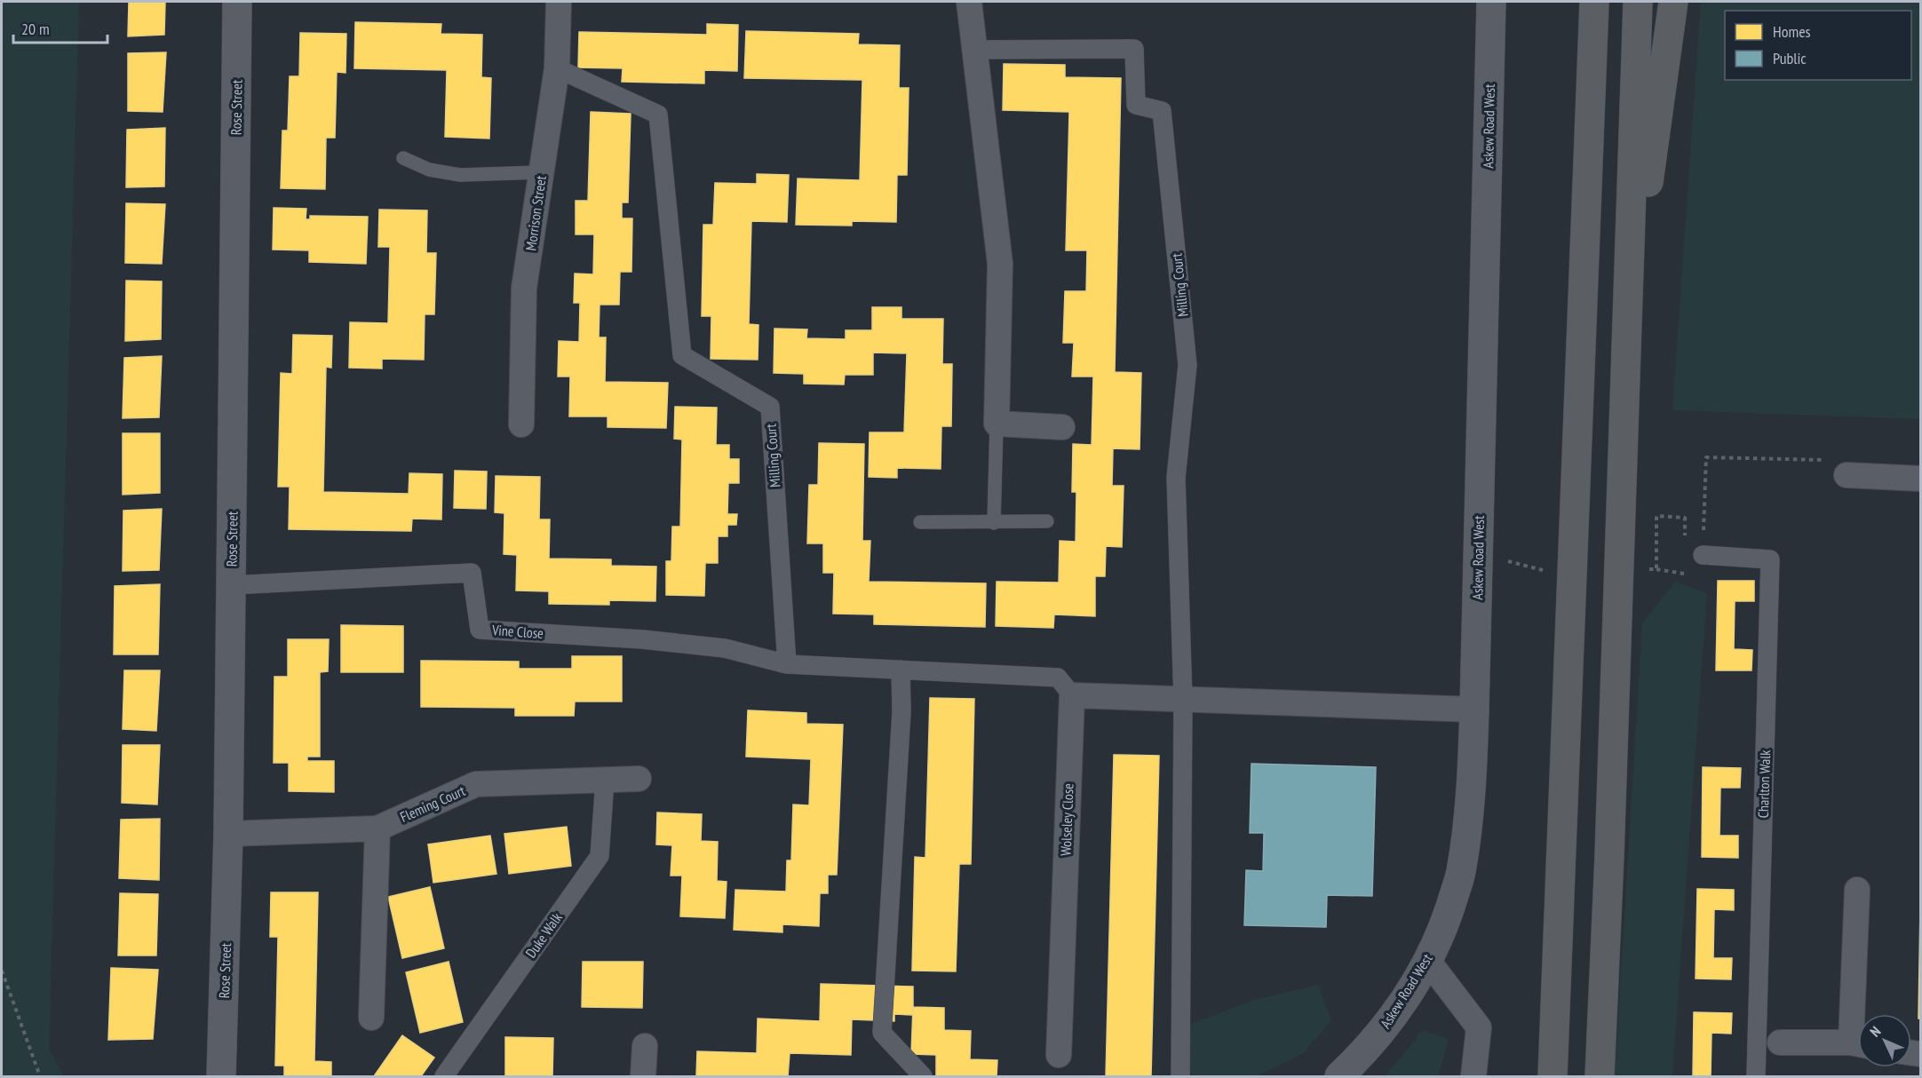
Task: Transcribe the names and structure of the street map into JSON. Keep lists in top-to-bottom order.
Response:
{
  "streets": {
    "street": [
      "Rose Street",
      "Askew Road West",
      "Morrison Street",
      "Milling Court",
      "Vine Close",
      "Charlton Walk",
      "Fleming Court",
      "Wolseley Close",
      "Duke Walk"
    ]
  },
  "crossings": [
    ["Rose Street", "Vine Close"],
    ["Rose Street", "Fleming Court"],
    ["Morrison Street", "Milling Court"],
    ["Milling Court", "Vine Close"],
    ["Fleming Court", "Duke Walk"]
  ],
  "legend": ["Homes", "Public"],
  "scale_bar": "20 m",
  "north": "top left"
}
